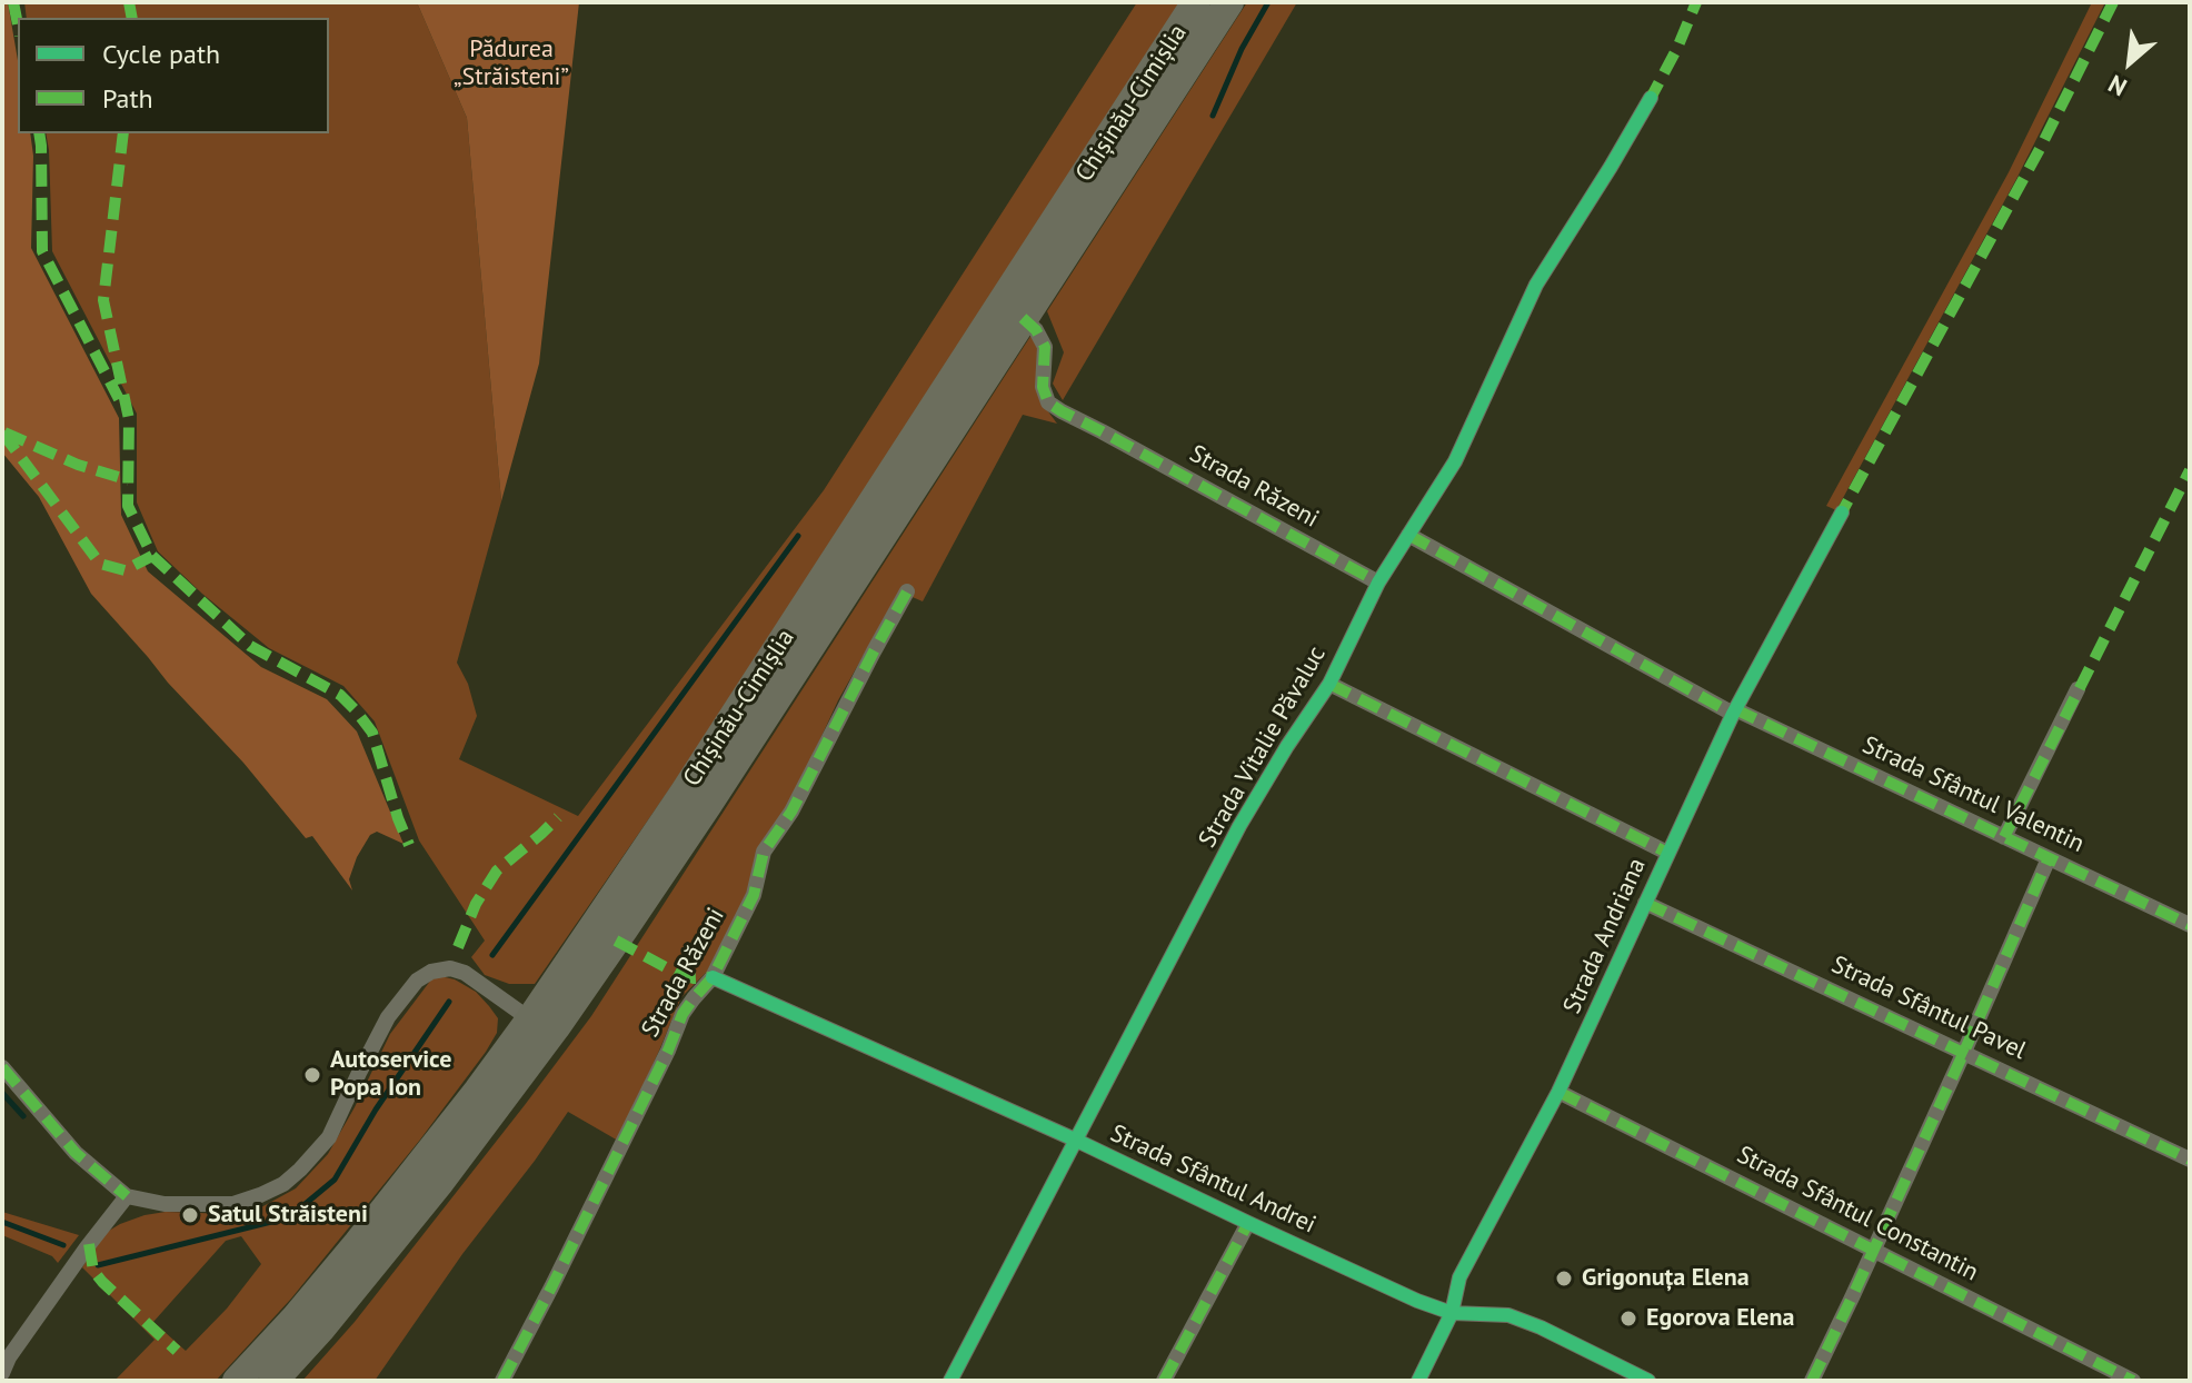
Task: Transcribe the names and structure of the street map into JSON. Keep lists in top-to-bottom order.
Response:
{
  "streets": {
    "highway": ["Chișinău-Cimișlia"],
    "street": [
      "Strada Răzeni",
      "Strada Vitalie Păvaluc",
      "Strada Sfântul Valentin",
      "Strada Andriana",
      "Strada Sfântul Pavel",
      "Strada Sfântul Andrei",
      "Strada Sfântul Constantin"
    ]
  },
  "crossings": [
    ["Chișinău-Cimișlia", "Strada Răzeni"],
    ["Strada Răzeni", "Strada Vitalie Păvaluc"],
    ["Strada Răzeni", "Strada Sfântul Andrei"],
    ["Strada Vitalie Păvaluc", "Strada Sfântul Valentin"],
    ["Strada Vitalie Păvaluc", "Strada Andriana"],
    ["Strada Vitalie Păvaluc", "Strada Sfântul Andrei"],
    ["Strada Sfântul Valentin", "Strada Andriana"],
    ["Strada Andriana", "Strada Sfântul Pavel"],
    ["Strada Andriana", "Strada Sfântul Andrei"],
    ["Strada Andriana", "Strada Sfântul Constantin"]
  ],
  "parks": ["Pădurea „Străisteni”"],
  "places": [
    "Autoservice Popa Ion",
    "Satul Străisteni",
    "Grigonuța Elena",
    "Egorova Elena"
  ],
  "legend": ["Cycle path", "Path"],
  "north": "bottom left"
}
